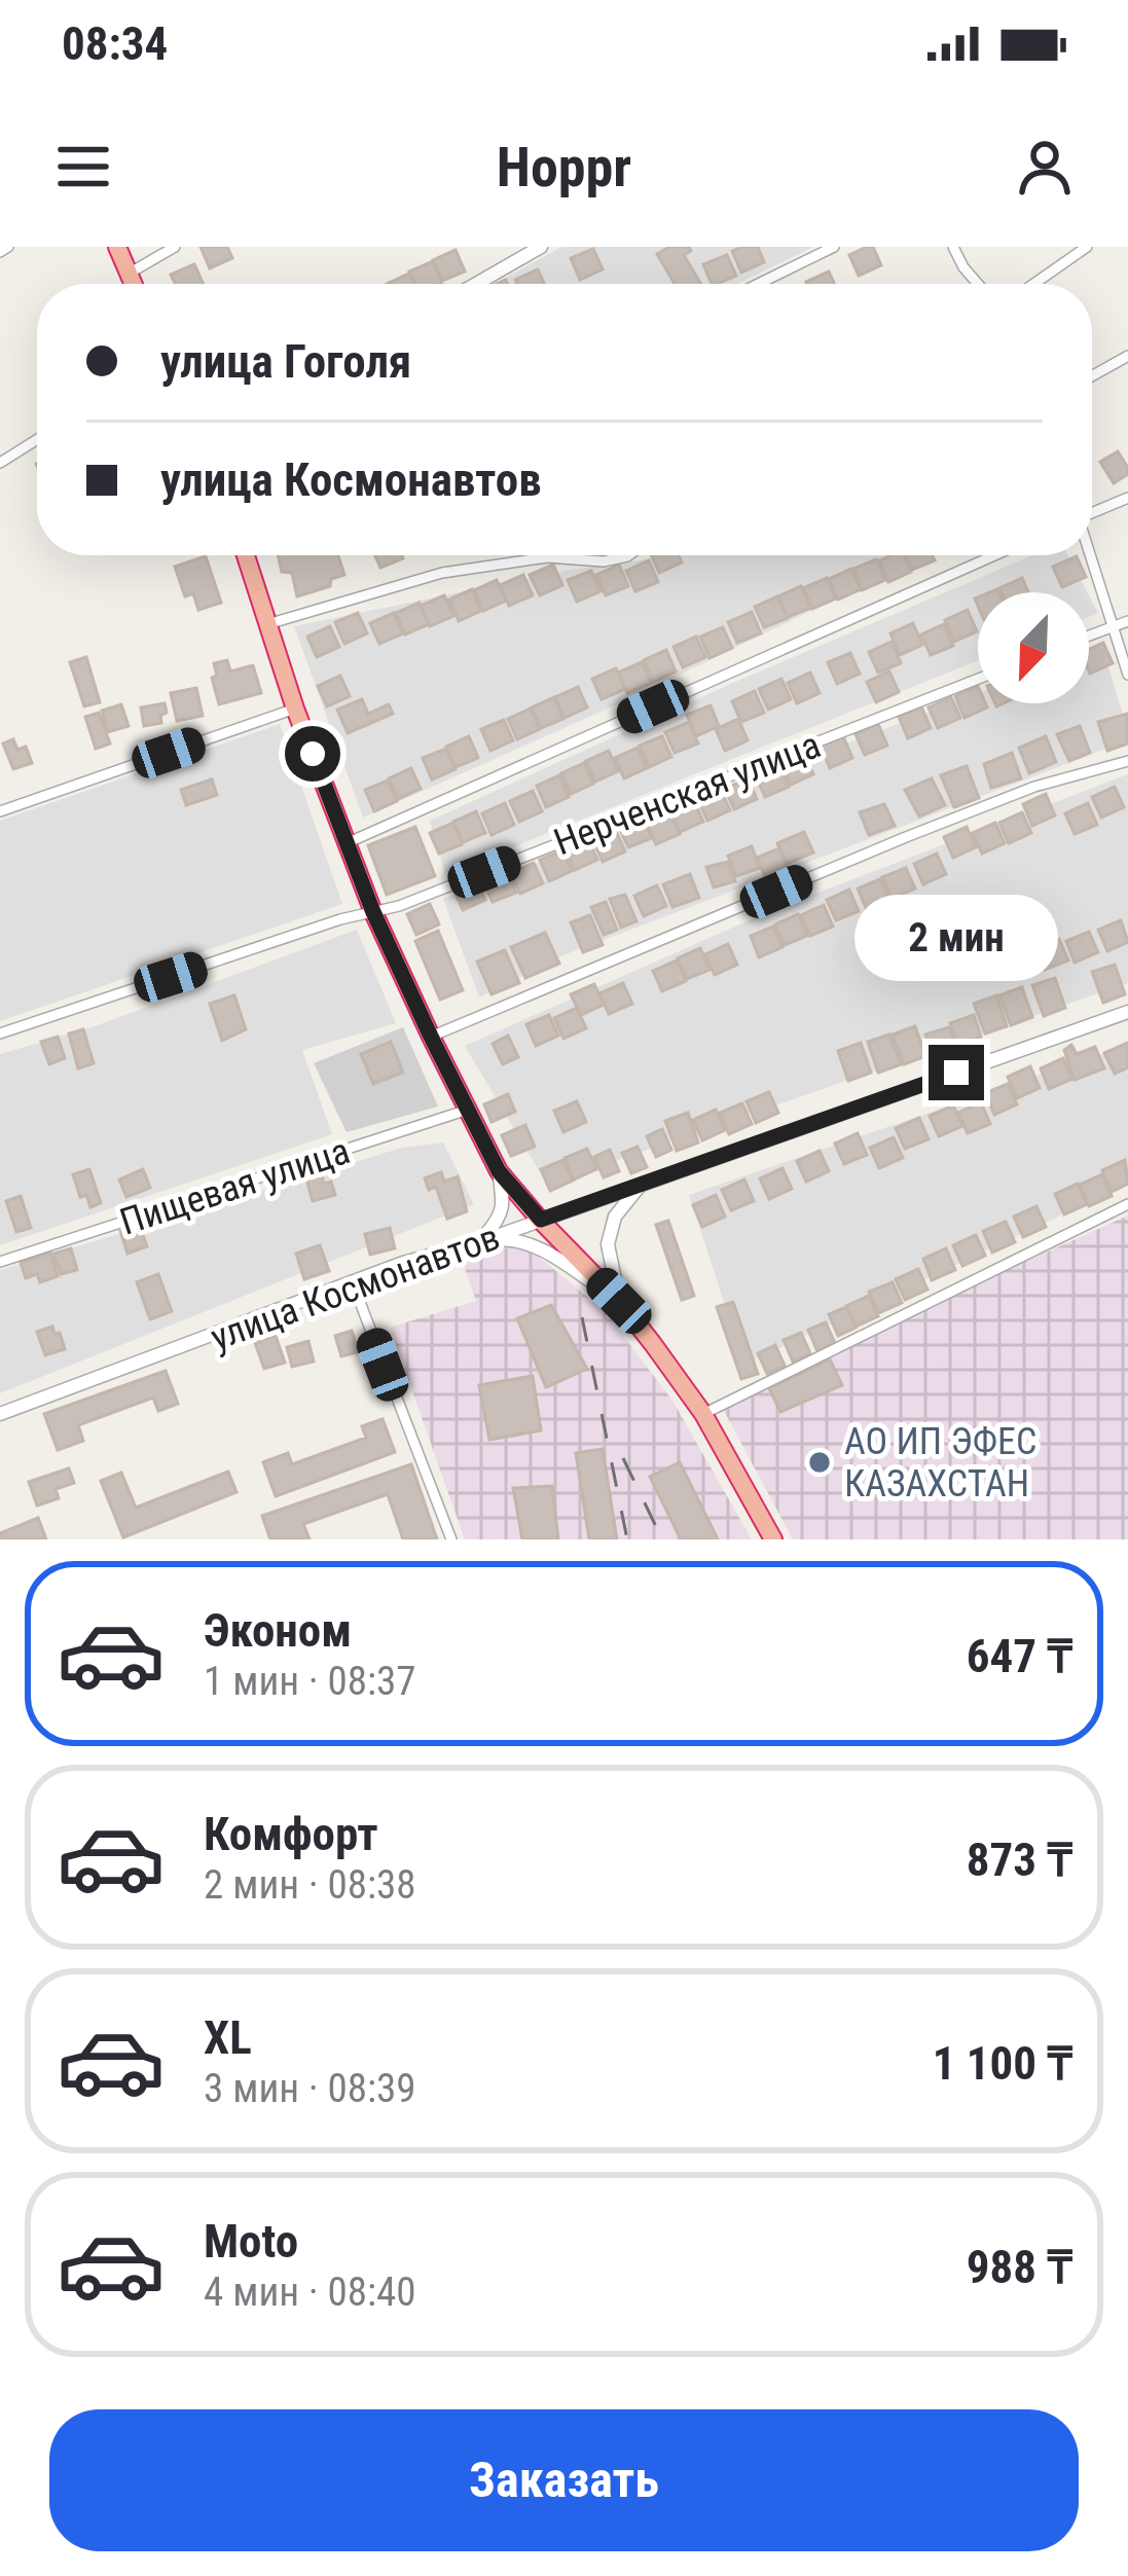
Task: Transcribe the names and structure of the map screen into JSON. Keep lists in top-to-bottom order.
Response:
{
  "streets": {
    "street": ["Нерченская улица", "Пищевая улица", "улица Космонавтов"]
  },
  "places": ["АО ИП ЭФЕС КАЗАХСТАН"],
  "north": "bottom left",
  "page": {
    "status": "08:34",
    "header": "Hoppr",
    "banner": ["улица Гоголя", "улица Космонавтов"],
    "bubble": "2 мин",
    "list": [
      {
        "name": "Эконом",
        "note": "1 мин · 08:37",
        "value": "647 ₸"
      },
      {
        "name": "Комфорт",
        "note": "2 мин · 08:38",
        "value": "873 ₸"
      },
      {
        "name": "XL",
        "note": "3 мин · 08:39",
        "value": "1 100 ₸"
      },
      {
        "name": "Moto",
        "note": "4 мин · 08:40",
        "value": "988 ₸"
      }
    ],
    "buttons": "Заказать"
  }
}
